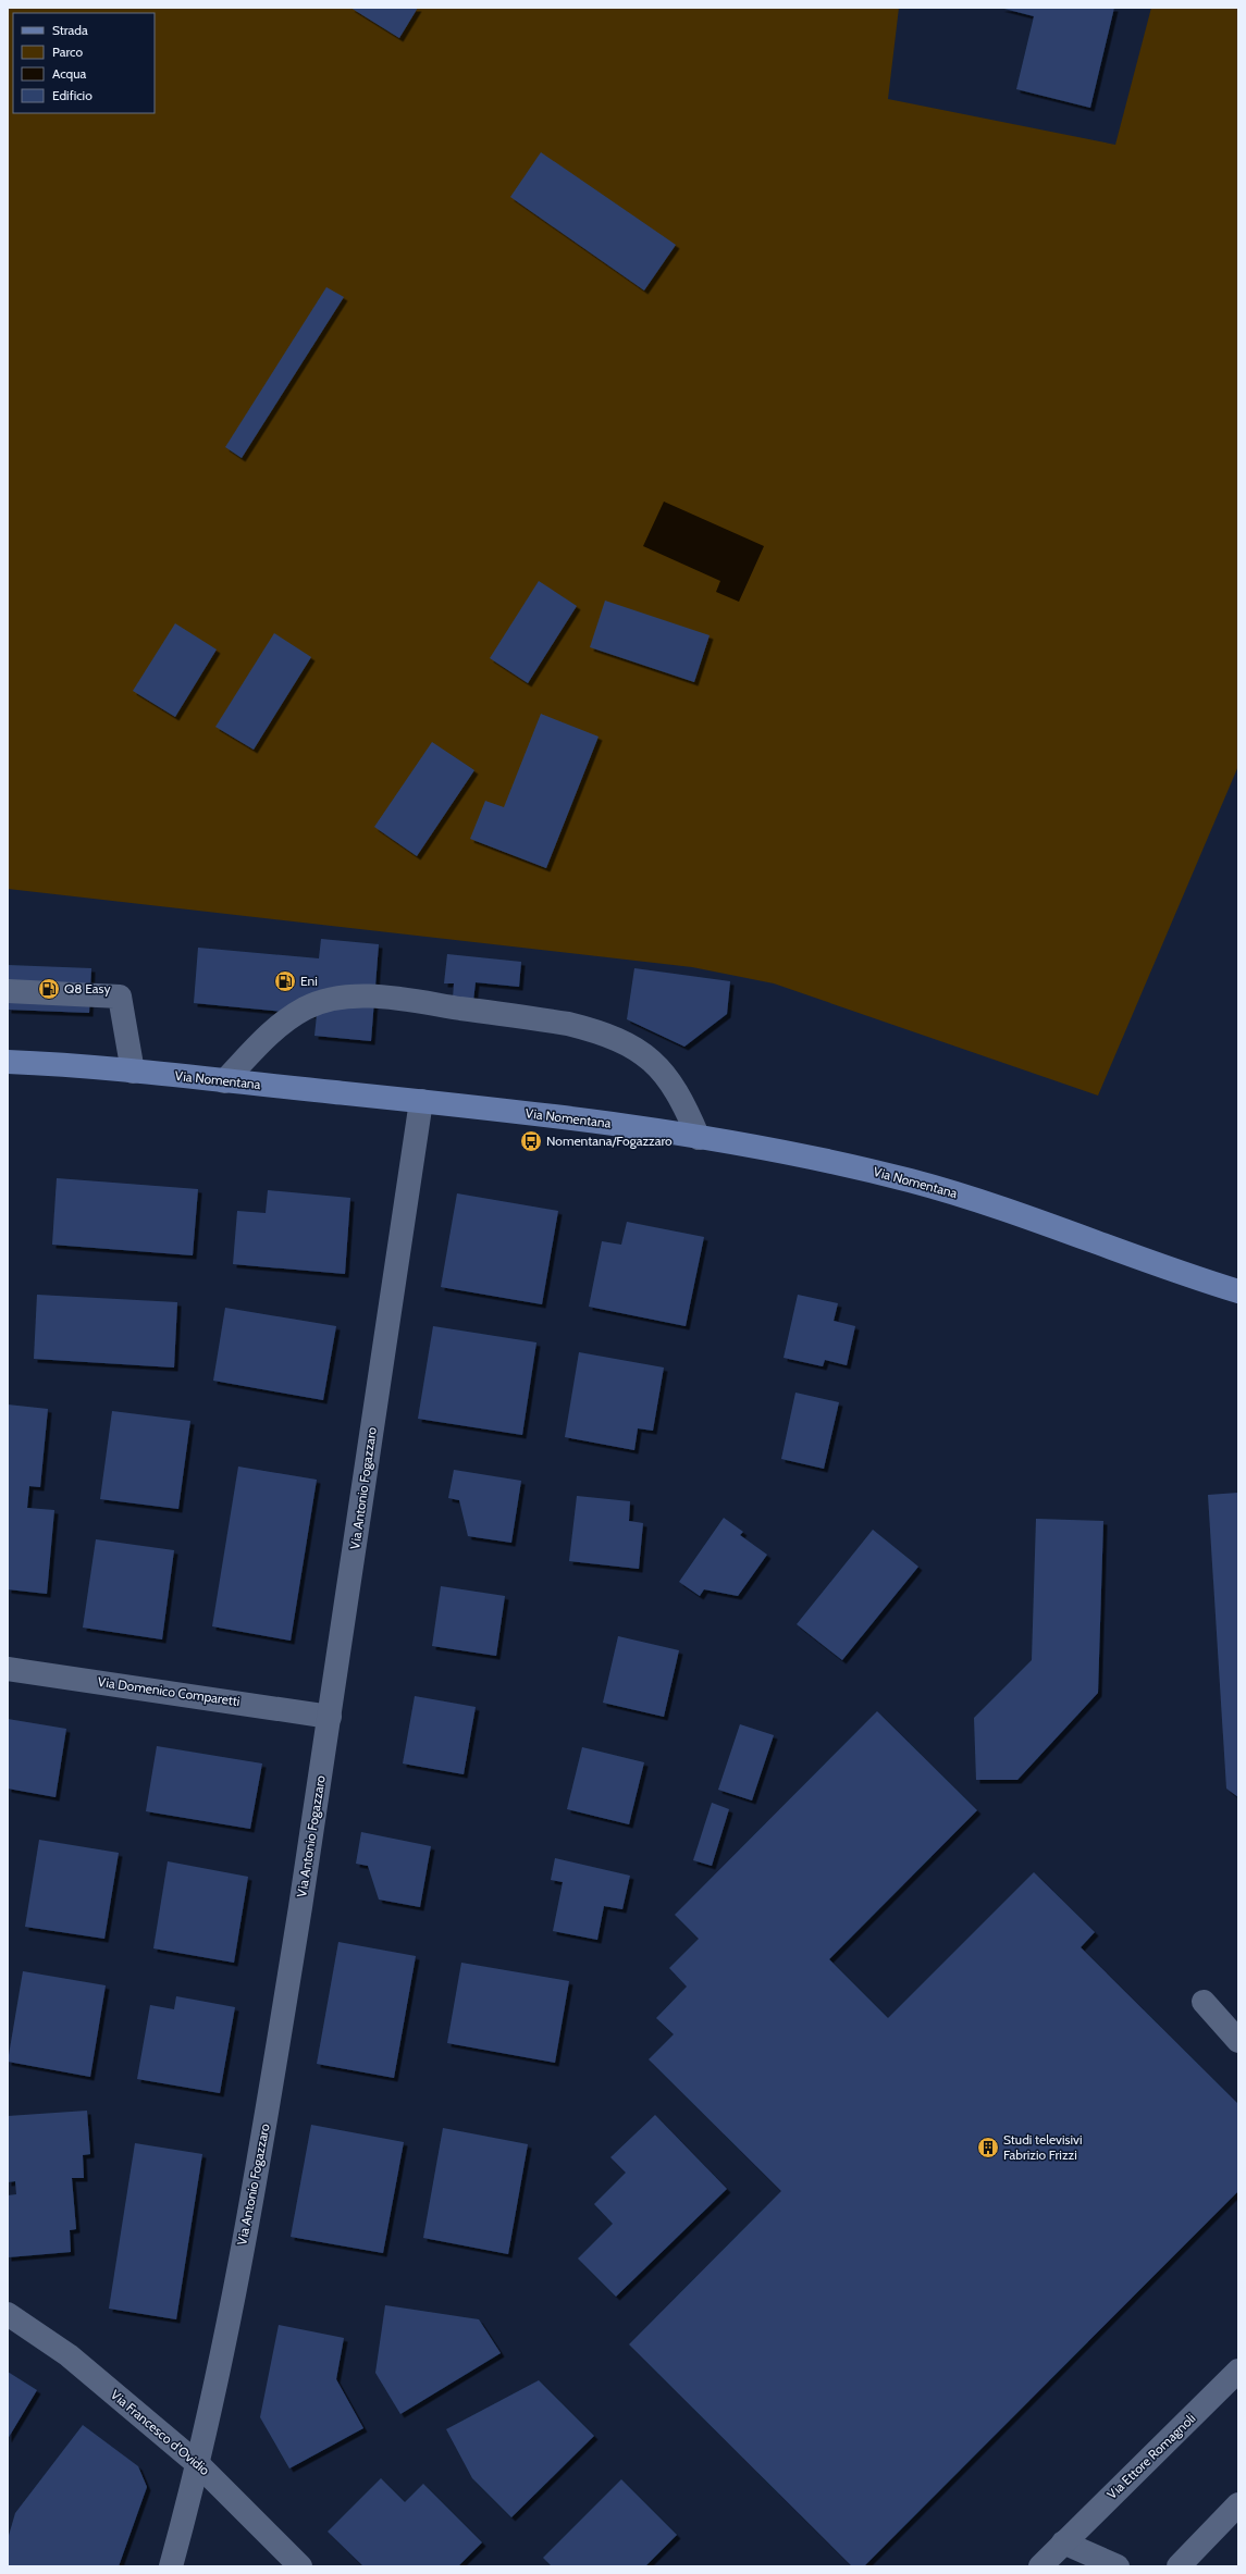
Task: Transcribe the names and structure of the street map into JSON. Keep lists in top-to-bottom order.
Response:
{
  "streets": {
    "main road": ["Via Nomentana"],
    "street": [
      "Via Antonio Fogazzaro",
      "Via Domenico Comparetti",
      "Via Francesco d'Ovidio",
      "Via Ettore Romagnoli"
    ]
  },
  "crossings": [
    ["Via Nomentana", "Via Antonio Fogazzaro"],
    ["Via Antonio Fogazzaro", "Via Domenico Comparetti"],
    ["Via Antonio Fogazzaro", "Via Francesco d'Ovidio"]
  ],
  "places": {
    "fuel station": ["Eni", "Q8 Easy"],
    "bus stop": ["Nomentana/Fogazzaro"],
    "building": ["Studi televisivi Fabrizio Frizzi"]
  },
  "legend": [
    "Strada",
    "Parco",
    "Acqua",
    "Edificio"
  ]
}
